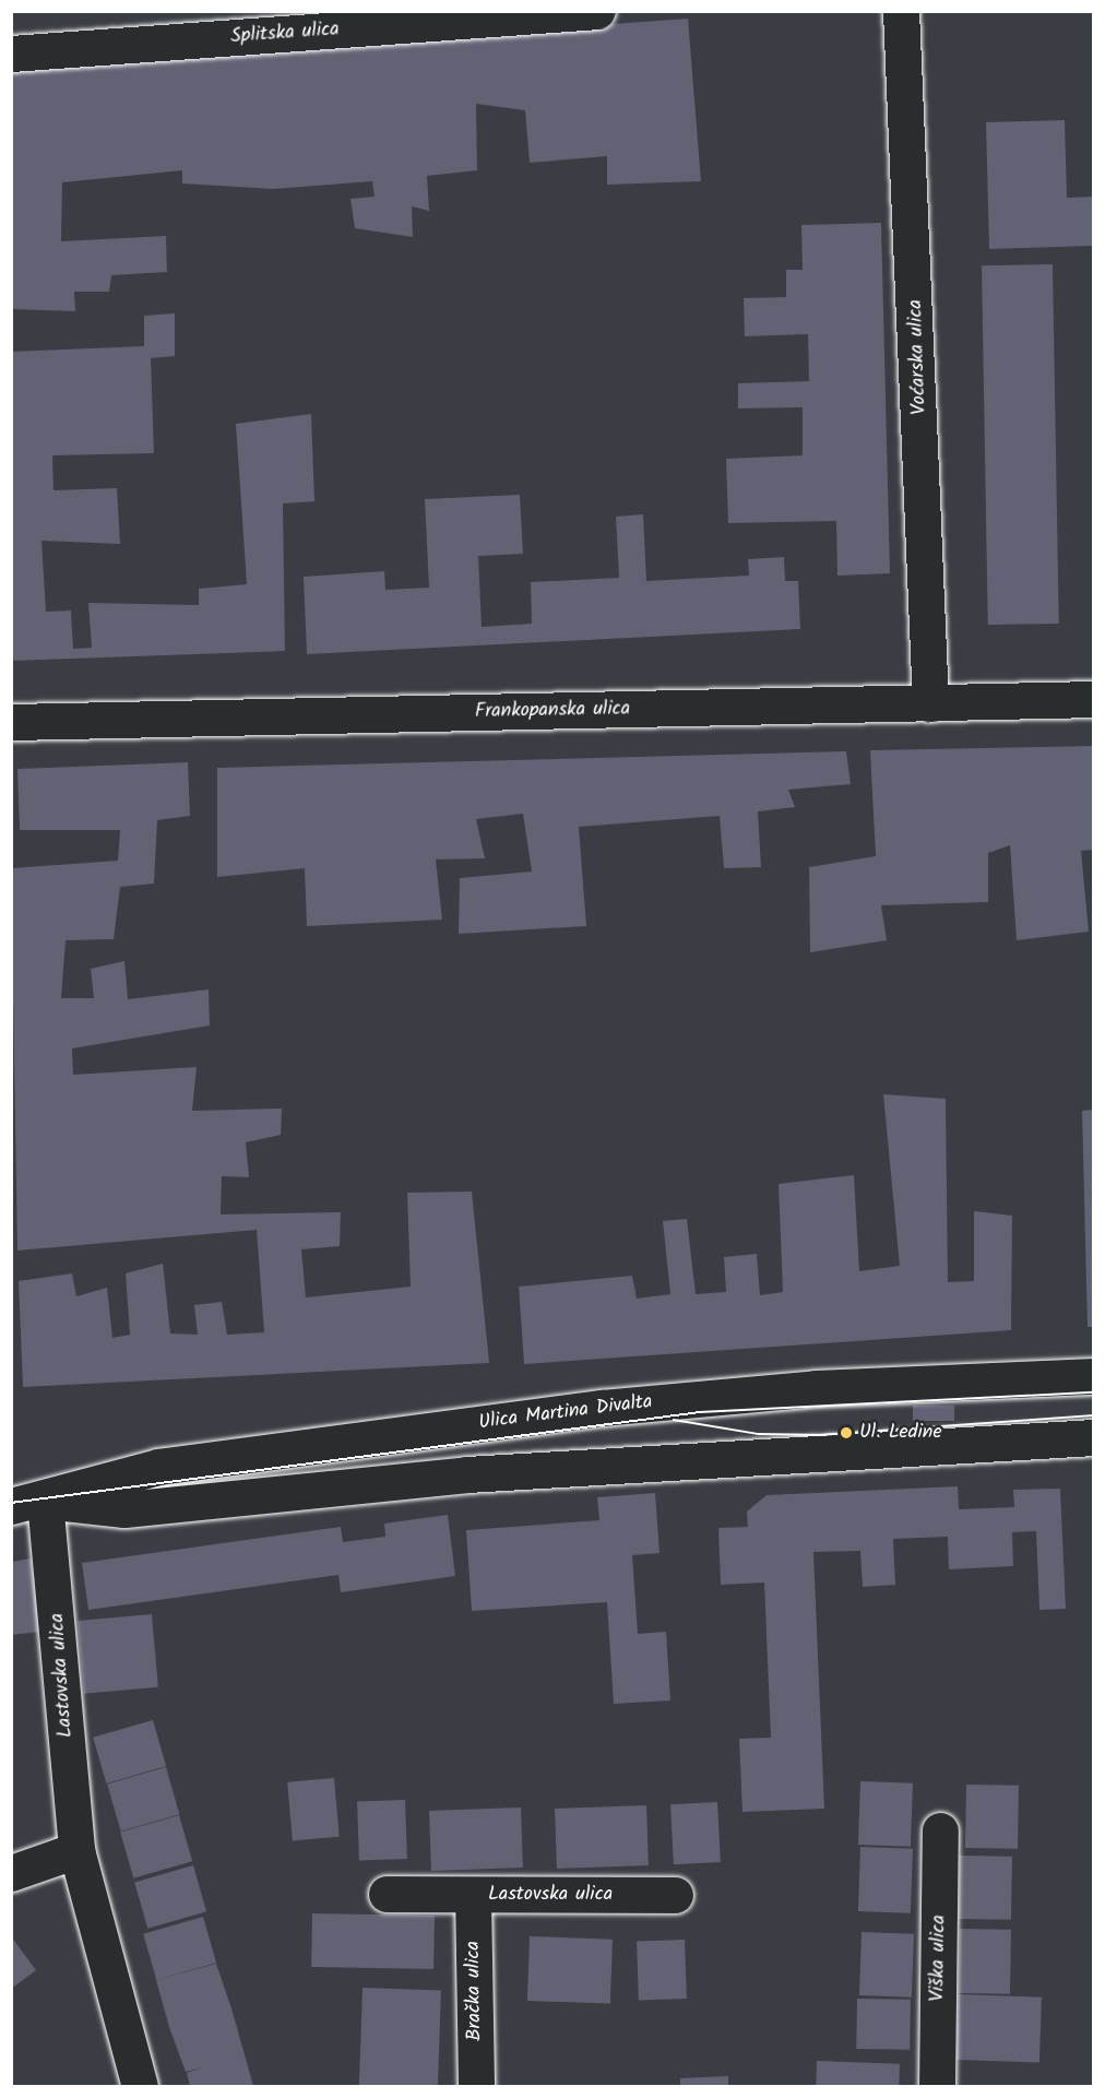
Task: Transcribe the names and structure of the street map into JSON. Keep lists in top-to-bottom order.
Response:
{
  "streets": {
    "street": [
      "Splitska ulica",
      "Voćarska ulica",
      "Frankopanska ulica",
      "Ulica Martina Divalta",
      "Lastovska ulica",
      "Viška ulica",
      "Bračka ulica"
    ]
  },
  "crossings": [
    ["Voćarska ulica", "Frankopanska ulica"],
    ["Ulica Martina Divalta", "Lastovska ulica"],
    ["Lastovska ulica", "Bračka ulica"]
  ],
  "places": ["Ul. Ledine"]
}
